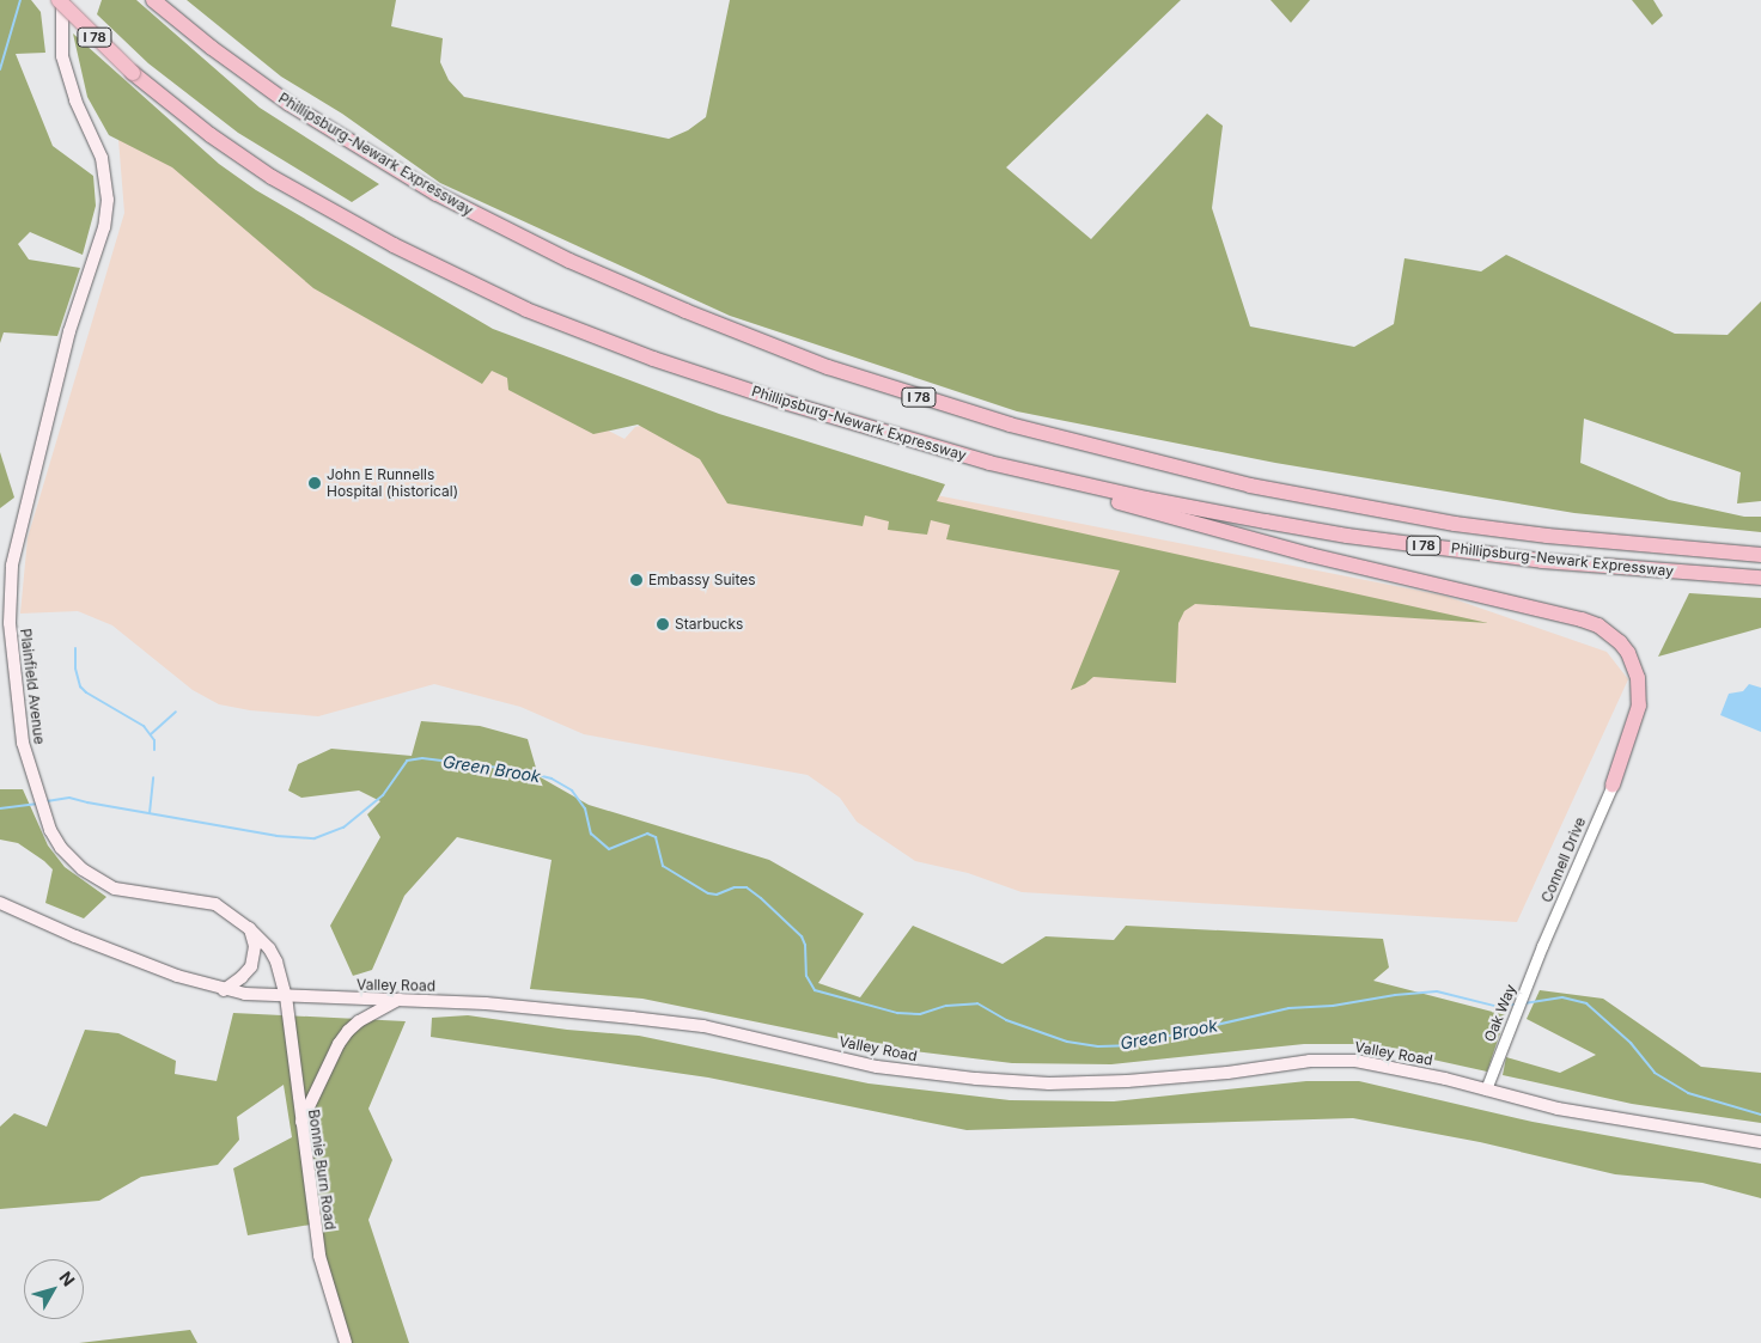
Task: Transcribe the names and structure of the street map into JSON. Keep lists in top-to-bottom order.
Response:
{
  "streets": {
    "highway": ["I 78", "Phillipsburg-Newark Expressway"],
    "main road": ["Plainfield Avenue", "Valley Road", "Bonnie Burn Road"],
    "street": ["Connell Drive", "Oak Way"]
  },
  "crossings": [
    ["Phillipsburg-Newark Expressway", "Plainfield Avenue"],
    ["Plainfield Avenue", "Valley Road"],
    ["Plainfield Avenue", "Bonnie Burn Road"],
    ["Connell Drive", "Oak Way"],
    ["Valley Road", "Oak Way"],
    ["Valley Road", "Bonnie Burn Road"]
  ],
  "water": ["Green Brook"],
  "places": ["John E Runnells Hospital (historical)", "Embassy Suites", "Starbucks"],
  "north": "top right"
}
